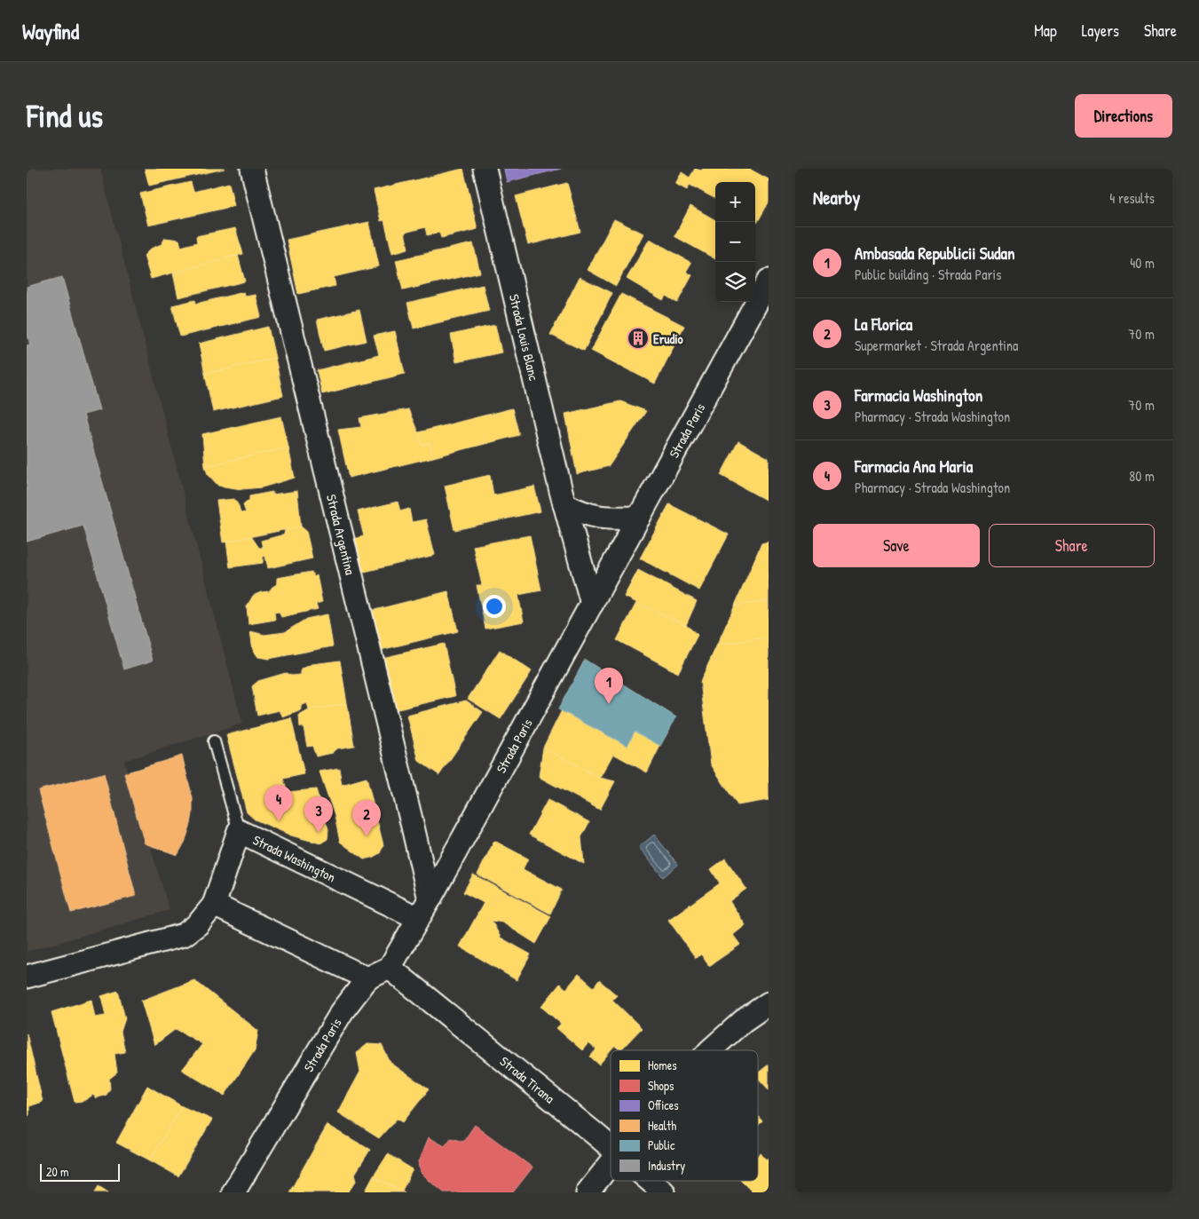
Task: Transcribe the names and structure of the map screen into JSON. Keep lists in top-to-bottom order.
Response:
{
  "streets": {
    "street": [
      "Strada Louis Blanc",
      "Strada Paris",
      "Strada Argentina",
      "Strada Washington",
      "Strada Tirana"
    ]
  },
  "crossings": [
    ["Strada Louis Blanc", "Strada Paris"],
    ["Strada Paris", "Strada Argentina"],
    ["Strada Paris", "Strada Washington"],
    ["Strada Paris", "Strada Tirana"]
  ],
  "places": {
    "building": ["Erudio"]
  },
  "legend": [
    "Homes",
    "Shops",
    "Offices",
    "Health",
    "Public",
    "Industry"
  ],
  "scale_bar": "20 m",
  "page": {
    "header": "Wayfind",
    "nav": ["Map", "Layers", "Share"],
    "buttons": [
      "Directions",
      ["Save", "Share"]
    ],
    "title": "Find us",
    "heading": ["Nearby", "4 results"],
    "map_buttons": ["+", "−"],
    "list": [
      {
        "mark": "1",
        "name": "Ambasada Republicii Sudan",
        "note": "Public building · Strada Paris",
        "value": "40 m"
      },
      {
        "mark": "2",
        "name": "La Florica",
        "note": "Supermarket · Strada Argentina",
        "value": "70 m"
      },
      {
        "mark": "3",
        "name": "Farmacia Washington",
        "note": "Pharmacy · Strada Washington",
        "value": "70 m"
      },
      {
        "mark": "4",
        "name": "Farmacia Ana Maria",
        "note": "Pharmacy · Strada Washington",
        "value": "80 m"
      }
    ],
    "pins": [
      "1",
      "4",
      "3",
      "2"
    ],
    "scale": "20 m"
  }
}
